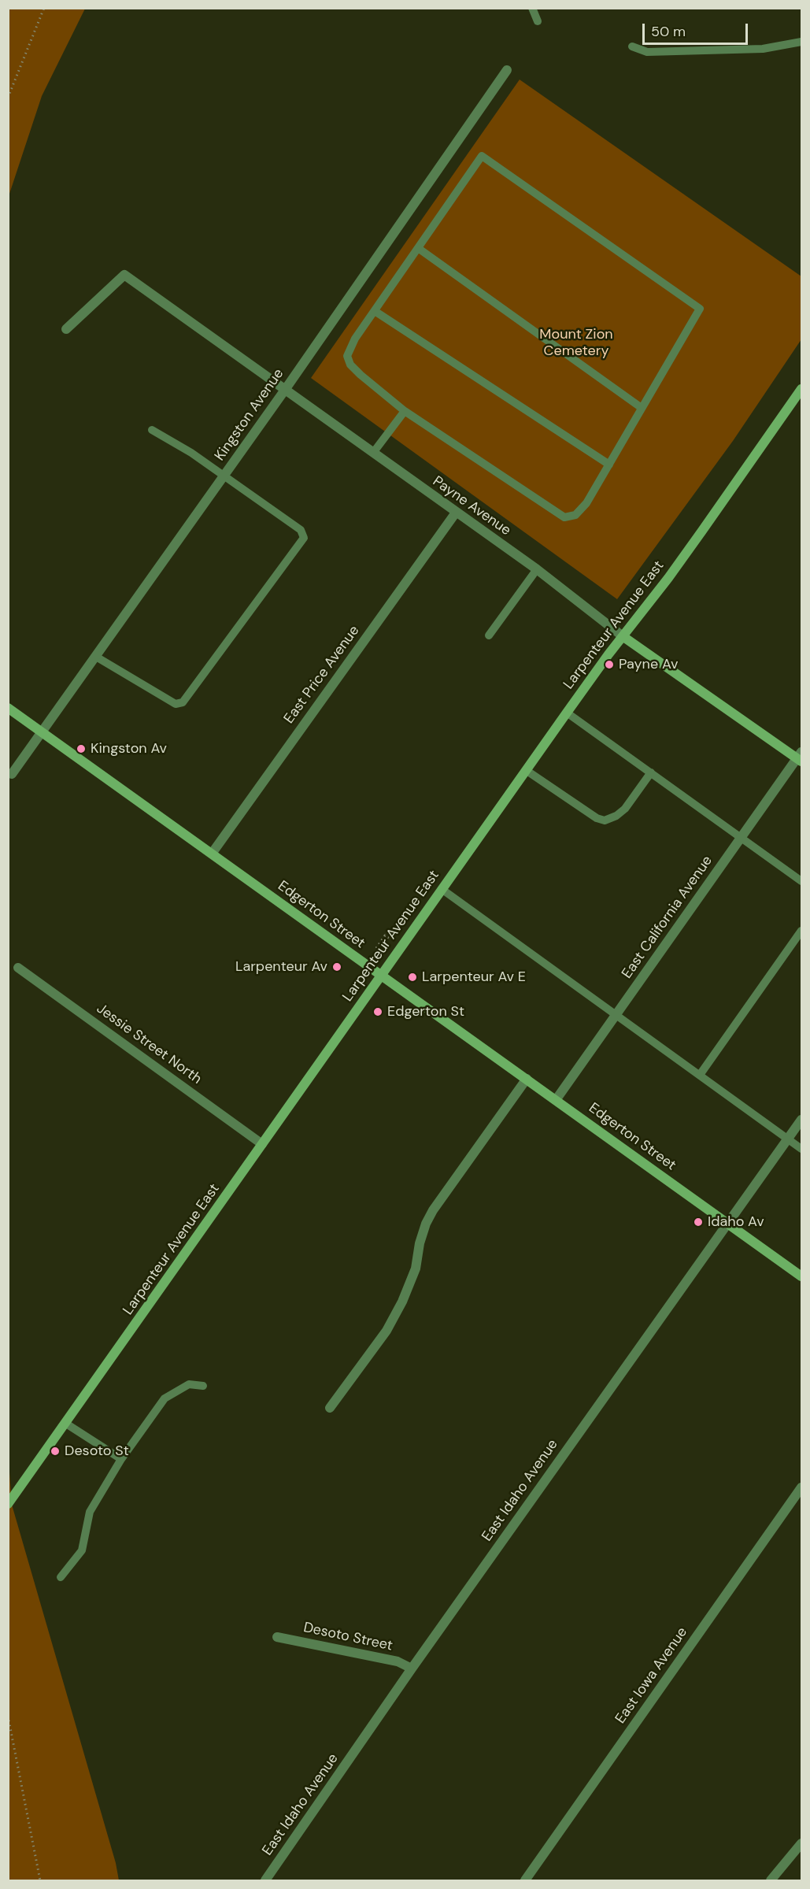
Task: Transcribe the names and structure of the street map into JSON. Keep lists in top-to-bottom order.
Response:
{
  "streets": {
    "main road": ["Payne Avenue", "Larpenteur Avenue East", "Edgerton Street"],
    "street": [
      "Kingston Avenue",
      "East Price Avenue",
      "East California Avenue",
      "Jessie Street North",
      "East Idaho Avenue",
      "Desoto Street",
      "East Iowa Avenue"
    ]
  },
  "crossings": [
    ["Kingston Avenue", "Payne Avenue"],
    ["Kingston Avenue", "Edgerton Street"],
    ["Payne Avenue", "Larpenteur Avenue East"],
    ["Payne Avenue", "East Price Avenue"],
    ["Payne Avenue", "East California Avenue"],
    ["Larpenteur Avenue East", "Edgerton Street"],
    ["Larpenteur Avenue East", "Jessie Street North"],
    ["East Price Avenue", "Edgerton Street"],
    ["Edgerton Street", "East California Avenue"],
    ["Edgerton Street", "East Idaho Avenue"],
    ["East Idaho Avenue", "Desoto Street"]
  ],
  "parks": ["Mount Zion Cemetery"],
  "places": [
    "Payne Av",
    "Kingston Av",
    "Larpenteur Av",
    "Larpenteur Av E",
    "Edgerton St",
    "Idaho Av",
    "Desoto St"
  ],
  "scale_bar": "50 m"
}
